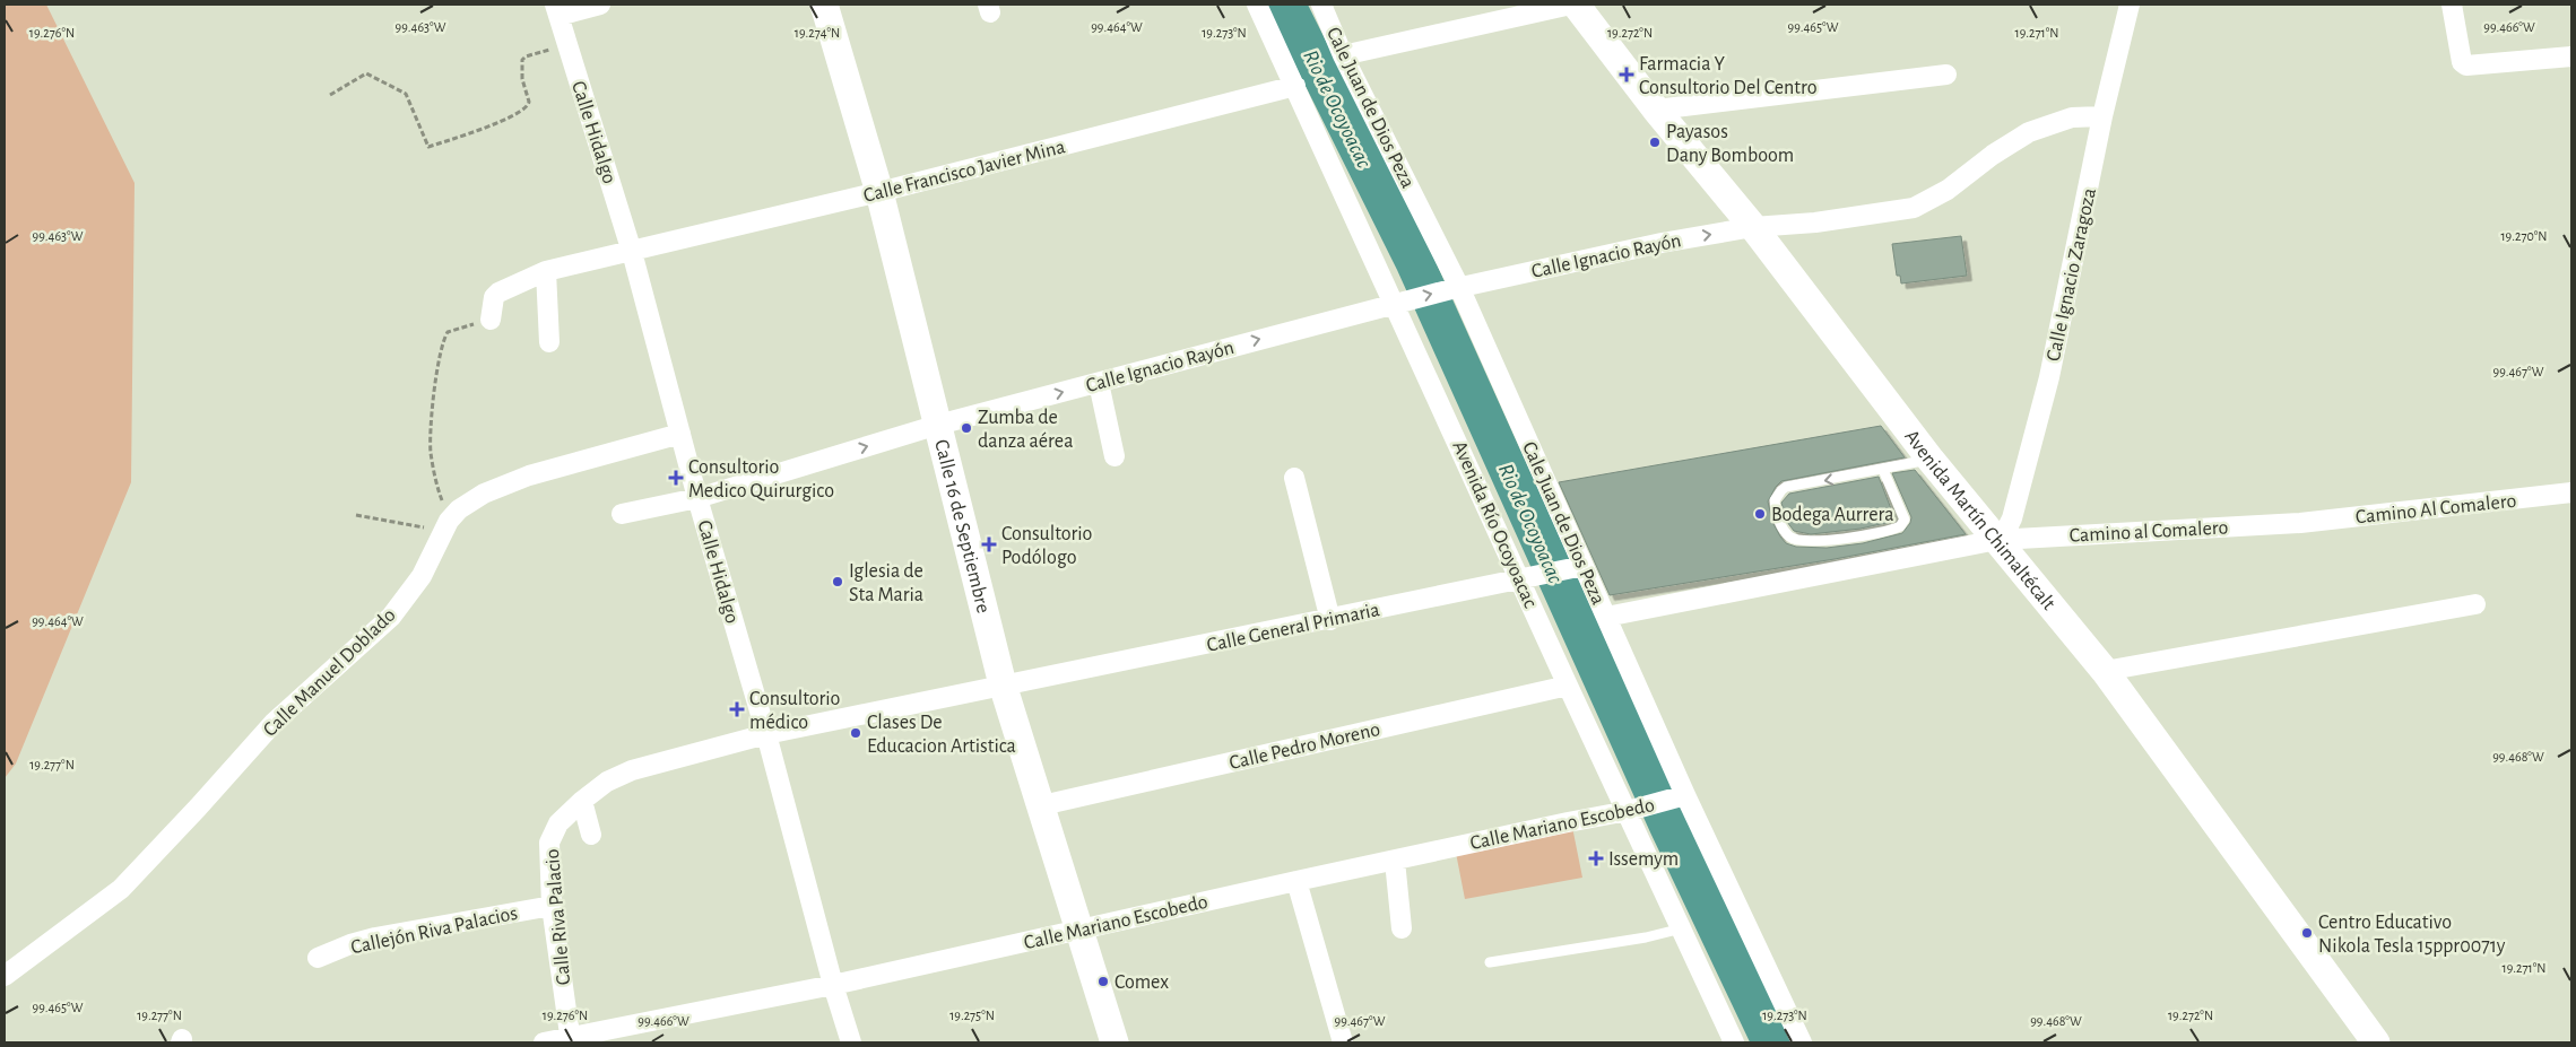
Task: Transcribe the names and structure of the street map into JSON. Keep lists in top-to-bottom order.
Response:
{
  "streets": {
    "main road": ["Avenida Martín Chimaltécalt", "Calle 16 de Septiembre"],
    "street": [
      "Cale Juan de Dios Peza",
      "Calle Hidalgo",
      "Calle Francisco Javier Mina",
      "Calle Ignacio Rayón",
      "Calle Ignacio Zaragoza",
      "Camino Al Comalero",
      "Avenida Río Ocoyoacac",
      "Camino al Comalero",
      "Calle General Primaria",
      "Calle Manuel Doblado",
      "Calle Pedro Moreno",
      "Calle Mariano Escobedo",
      "Calle Riva Palacio",
      "Callejón Riva Palacios"
    ]
  },
  "crossings": [
    ["Cale Juan de Dios Peza", "Calle Ignacio Rayón"],
    ["Cale Juan de Dios Peza", "Camino al Comalero"],
    ["Cale Juan de Dios Peza", "Calle General Primaria"],
    ["Cale Juan de Dios Peza", "Calle Mariano Escobedo"],
    ["Calle Hidalgo", "Calle Francisco Javier Mina"],
    ["Calle Hidalgo", "Calle Ignacio Rayón"],
    ["Calle Hidalgo", "Calle Manuel Doblado"],
    ["Calle Hidalgo", "Calle Mariano Escobedo"],
    ["Calle Hidalgo", "Calle Riva Palacio"],
    ["Calle Francisco Javier Mina", "Avenida Río Ocoyoacac"],
    ["Calle Francisco Javier Mina", "Calle 16 de Septiembre"],
    ["Calle Ignacio Rayón", "Calle Ignacio Zaragoza"],
    ["Calle Ignacio Rayón", "Avenida Martín Chimaltécalt"],
    ["Calle Ignacio Rayón", "Avenida Río Ocoyoacac"],
    ["Calle Ignacio Rayón", "Calle 16 de Septiembre"],
    ["Calle Ignacio Zaragoza", "Avenida Martín Chimaltécalt"],
    ["Calle Ignacio Zaragoza", "Camino al Comalero"],
    ["Camino Al Comalero", "Camino al Comalero"],
    ["Avenida Martín Chimaltécalt", "Camino al Comalero"],
    ["Avenida Río Ocoyoacac", "Calle General Primaria"],
    ["Avenida Río Ocoyoacac", "Calle Pedro Moreno"],
    ["Avenida Río Ocoyoacac", "Calle Mariano Escobedo"],
    ["Calle 16 de Septiembre", "Calle General Primaria"],
    ["Calle 16 de Septiembre", "Calle Pedro Moreno"],
    ["Calle 16 de Septiembre", "Calle Mariano Escobedo"],
    ["Calle 16 de Septiembre", "Calle Riva Palacio"],
    ["Calle General Primaria", "Calle Riva Palacio"],
    ["Calle Mariano Escobedo", "Calle Riva Palacio"],
    ["Calle Riva Palacio", "Callejón Riva Palacios"]
  ],
  "one_way": ["Calle Ignacio Rayón"],
  "water": ["Rio de Ocoyoacac"],
  "places": {
    "health": [
      "Farmacia Y Consultorio Del Centro",
      "Consultorio Medico Quirurgico",
      "Consultorio Podólogo",
      "Consultorio médico",
      "Issemym"
    ],
    "other": [
      "Payasos Dany Bomboom",
      "Zumba de danza aérea",
      "Bodega Aurrera",
      "Iglesia de Sta Maria",
      "Clases De Educacion Artistica",
      "Centro Educativo Nikola Tesla 15ppr0071y",
      "Comex"
    ]
  },
  "coordinates": [
    "99.463°W",
    "99.464°W",
    "99.465°W",
    "99.466°W",
    "19.274°N",
    "19.273°N",
    "19.272°N",
    "19.271°N",
    "19.276°N",
    "19.270°N",
    "99.467°W",
    "99.468°W",
    "19.277°N",
    "19.275°N"
  ]
}
